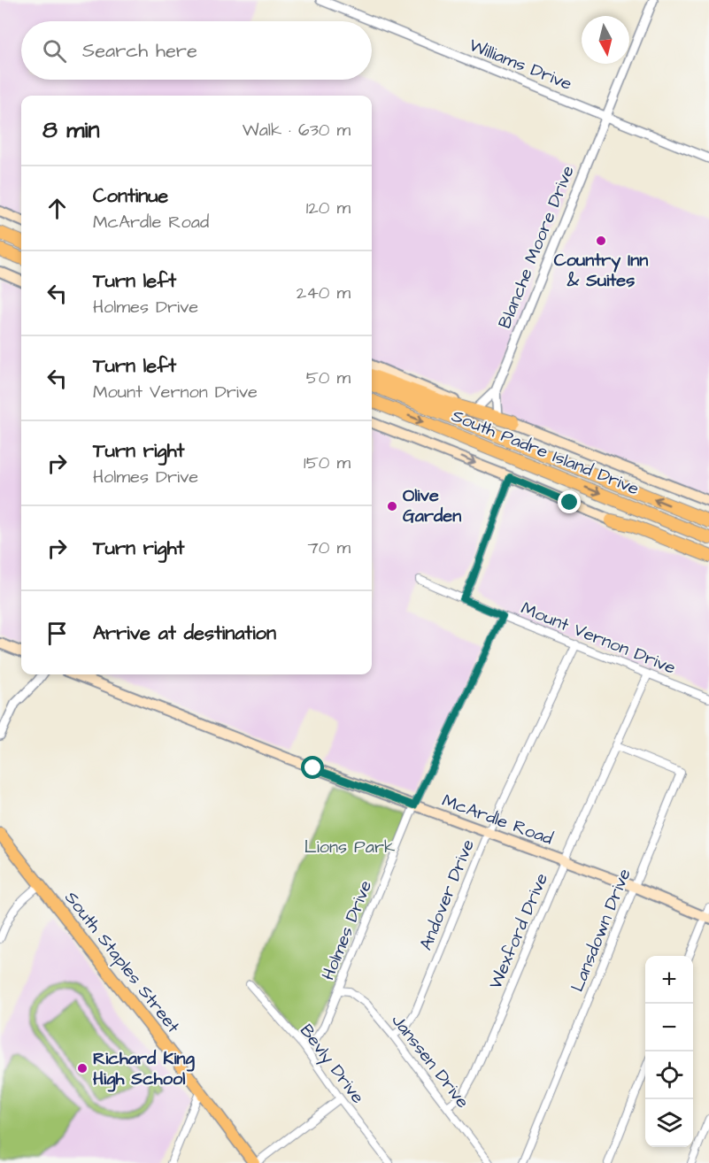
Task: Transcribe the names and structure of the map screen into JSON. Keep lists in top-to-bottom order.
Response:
{
  "streets": {
    "highway": ["South Padre Island Drive"],
    "main road": ["McArdle Road", "South Staples Street"],
    "street": [
      "Williams Drive",
      "Blanche Moore Drive",
      "Mount Vernon Drive",
      "Andover Drive",
      "Holmes Drive",
      "Lansdown Drive",
      "Wexford Drive",
      "Janssen Drive",
      "Bevly Drive"
    ]
  },
  "crossings": [
    ["Williams Drive", "Blanche Moore Drive"],
    ["Mount Vernon Drive", "Andover Drive"],
    ["Mount Vernon Drive", "Holmes Drive"],
    ["Mount Vernon Drive", "Wexford Drive"],
    ["McArdle Road", "Andover Drive"],
    ["McArdle Road", "Holmes Drive"],
    ["McArdle Road", "Lansdown Drive"],
    ["McArdle Road", "Wexford Drive"],
    ["Andover Drive", "Janssen Drive"],
    ["Holmes Drive", "Janssen Drive"],
    ["Holmes Drive", "Bevly Drive"],
    ["Lansdown Drive", "Wexford Drive"],
    ["Wexford Drive", "Janssen Drive"]
  ],
  "parks": ["Lions Park"],
  "places": ["Country Inn & Suites", "Olive Garden", "Richard King High School"],
  "north": "bottom",
  "page": {
    "search": "Search here",
    "heading": ["8 min", "Walk · 630 m"],
    "list": [
      ["Continue", "McArdle Road", "120 m"],
      ["Turn left", "Holmes Drive", "240 m"],
      ["Turn left", "Mount Vernon Drive", "50 m"],
      ["Turn right", "Holmes Drive", "150 m"],
      ["Turn right", "70 m"],
      "Arrive at destination"
    ],
    "map_buttons": ["+", "−"]
  }
}
